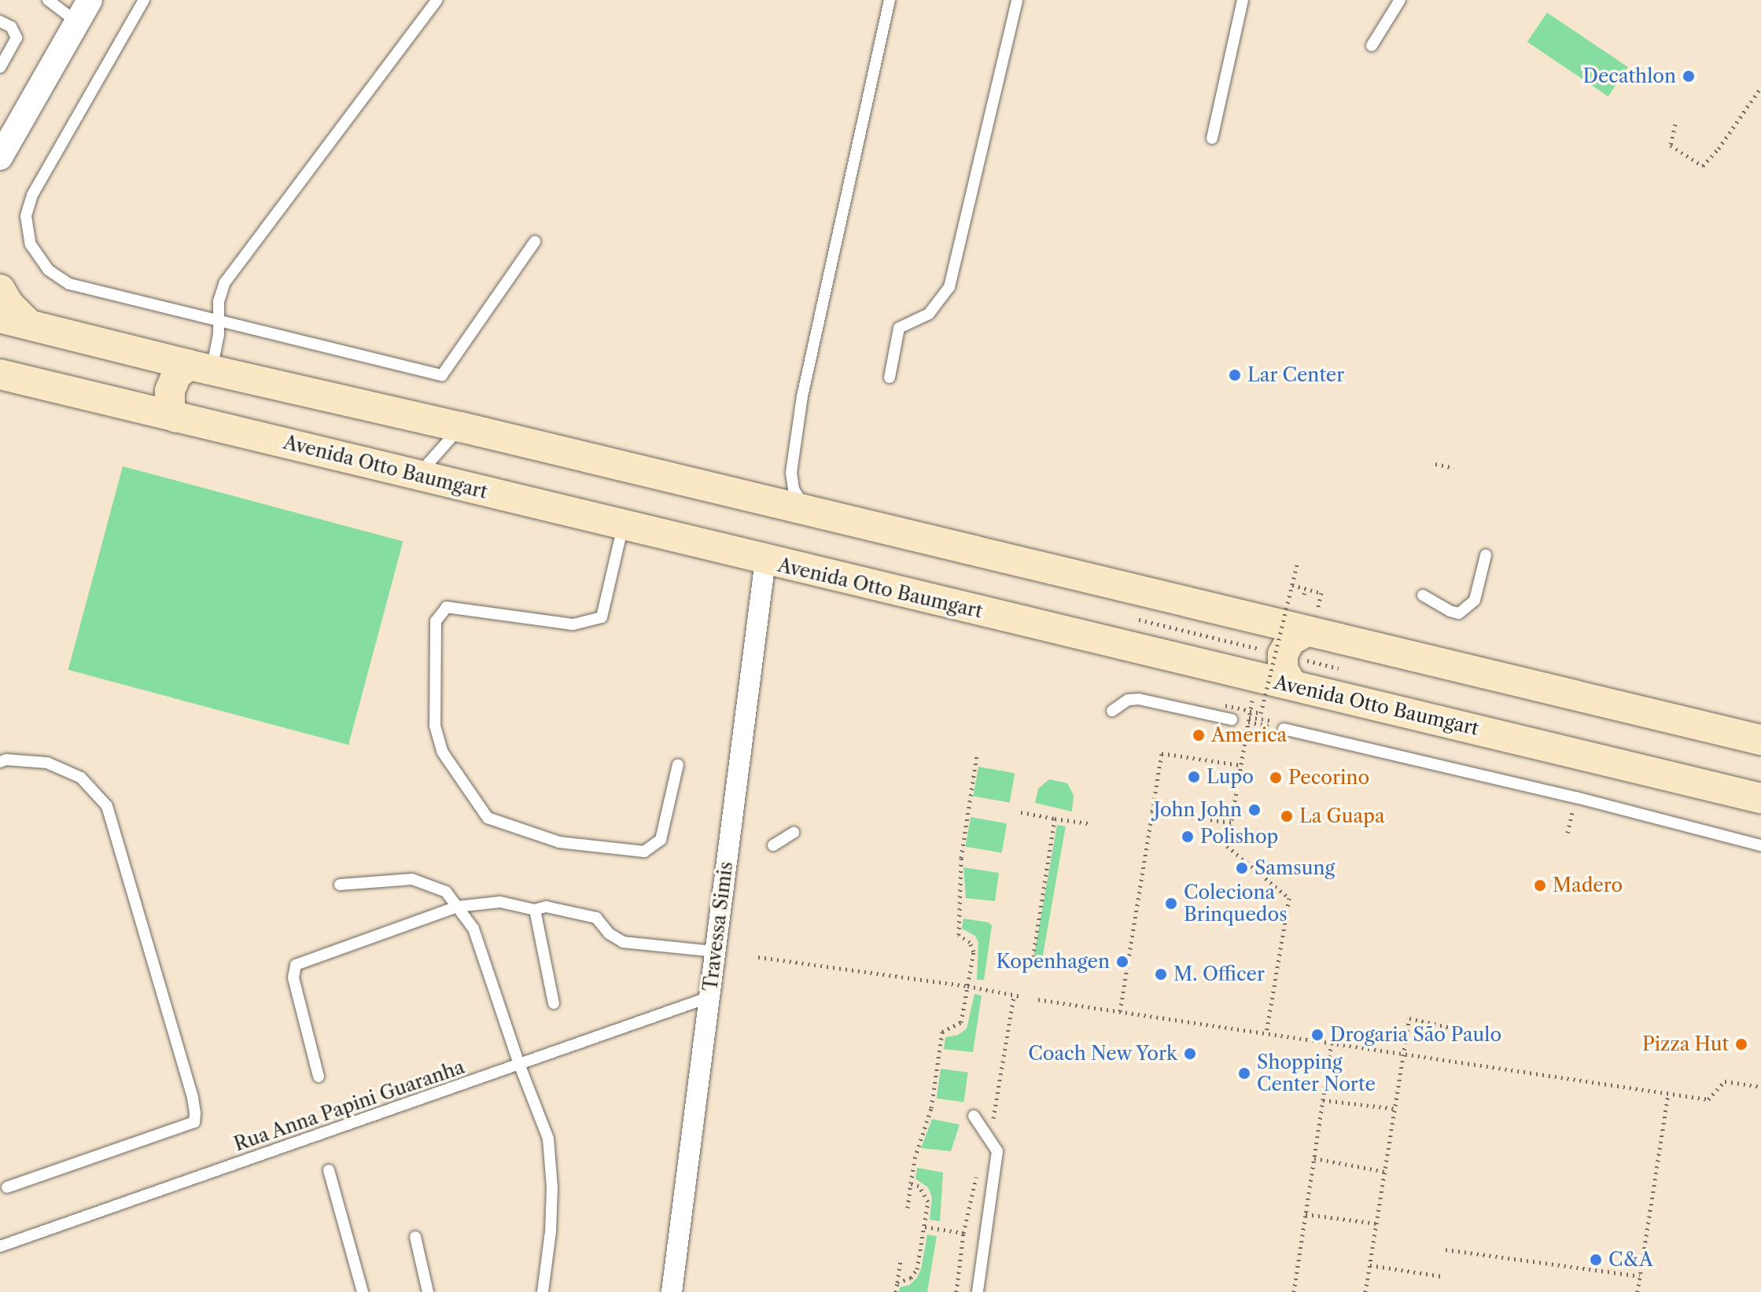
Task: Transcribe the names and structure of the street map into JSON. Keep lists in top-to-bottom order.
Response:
{
  "streets": {
    "main road": ["Avenida Otto Baumgart"],
    "street": ["Travessa Simis"],
    "lane": ["Rua Anna Papini Guaranha"]
  },
  "crossings": [
    ["Avenida Otto Baumgart", "Travessa Simis"],
    ["Travessa Simis", "Rua Anna Papini Guaranha"]
  ],
  "places": [
    "Decathlon",
    "Lar Center",
    "America",
    "Lupo",
    "Pecorino",
    "John John",
    "La Guapa",
    "Polishop",
    "Samsung",
    "Madero",
    "Coleciona Brinquedos",
    "Kopenhagen",
    "M. Officer",
    "Drogaria São Paulo",
    "Pizza Hut",
    "Coach New York",
    "Shopping Center Norte",
    "C&A"
  ]
}
